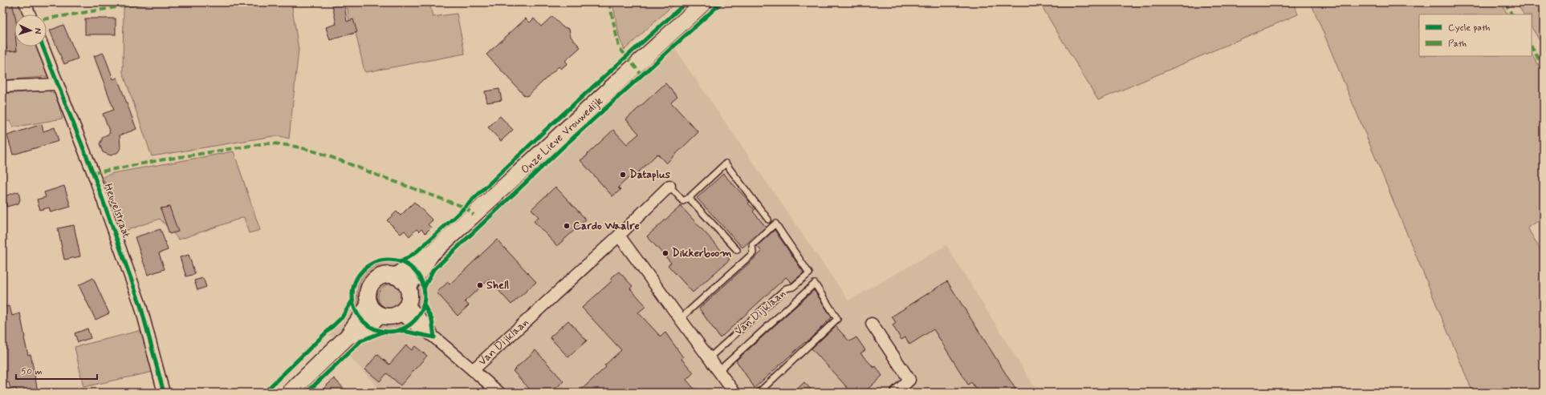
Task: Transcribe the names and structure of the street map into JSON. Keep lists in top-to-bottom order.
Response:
{
  "streets": {
    "main road": ["Onze Lieve Vrouwedijk"],
    "street": ["Heuvelstraat", "Van Dijklaan"]
  },
  "crossings": [
    ["Onze Lieve Vrouwedijk", "Van Dijklaan"]
  ],
  "places": [
    "Dataplus",
    "Cardo Waalre",
    "Dikkerboom",
    "Shell"
  ],
  "legend": ["Cycle path", "Path"],
  "scale_bar": "50 m",
  "north": "right"
}
